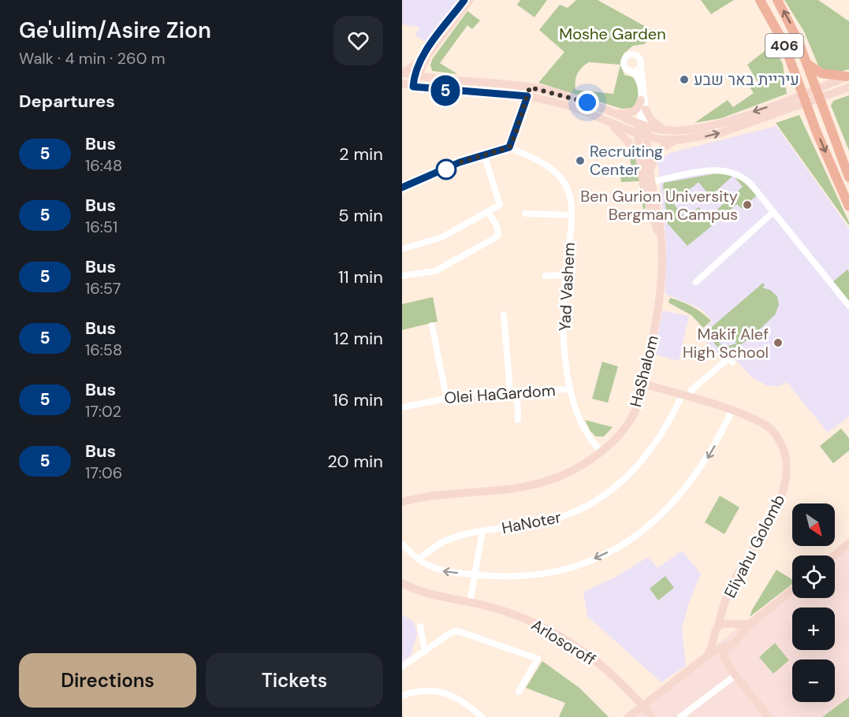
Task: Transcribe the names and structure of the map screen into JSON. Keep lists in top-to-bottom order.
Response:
{
  "streets": {
    "main road": ["406"],
    "street": [
      "Yad Vashem",
      "HaShalom",
      "Olei HaGardom",
      "HaNoter",
      "Eliyahu Golomb",
      "Arlosoroff"
    ]
  },
  "crossings": [
    ["Yad Vashem", "HaShalom"],
    ["Yad Vashem", "Olei HaGardom"],
    ["HaShalom", "Eliyahu Golomb"],
    ["HaNoter", "Eliyahu Golomb"]
  ],
  "parks": ["Moshe Garden"],
  "places": [
    "עיריית באר שבע",
    "Recruiting Center",
    "Ben Gurion University Bergman Campus",
    "Makif Alef High School"
  ],
  "lines": ["bus line 5"],
  "north": "bottom right",
  "page": {
    "heading": [
      ["Ge'ulim/Asire Zion", "Walk · 4 min · 260 m"],
      "Departures"
    ],
    "on_map": "5",
    "list": [
      {
        "mark": "5",
        "name": "Bus",
        "note": "16:48",
        "value": "2 min"
      },
      {
        "mark": "5",
        "name": "Bus",
        "note": "16:51",
        "value": "5 min"
      },
      {
        "mark": "5",
        "name": "Bus",
        "note": "16:57",
        "value": "11 min"
      },
      {
        "mark": "5",
        "name": "Bus",
        "note": "16:58",
        "value": "12 min"
      },
      {
        "mark": "5",
        "name": "Bus",
        "note": "17:02",
        "value": "16 min"
      },
      {
        "mark": "5",
        "name": "Bus",
        "note": "17:06",
        "value": "20 min"
      }
    ],
    "map_buttons": ["+", "−"],
    "buttons": ["Directions", "Tickets"]
  }
}
